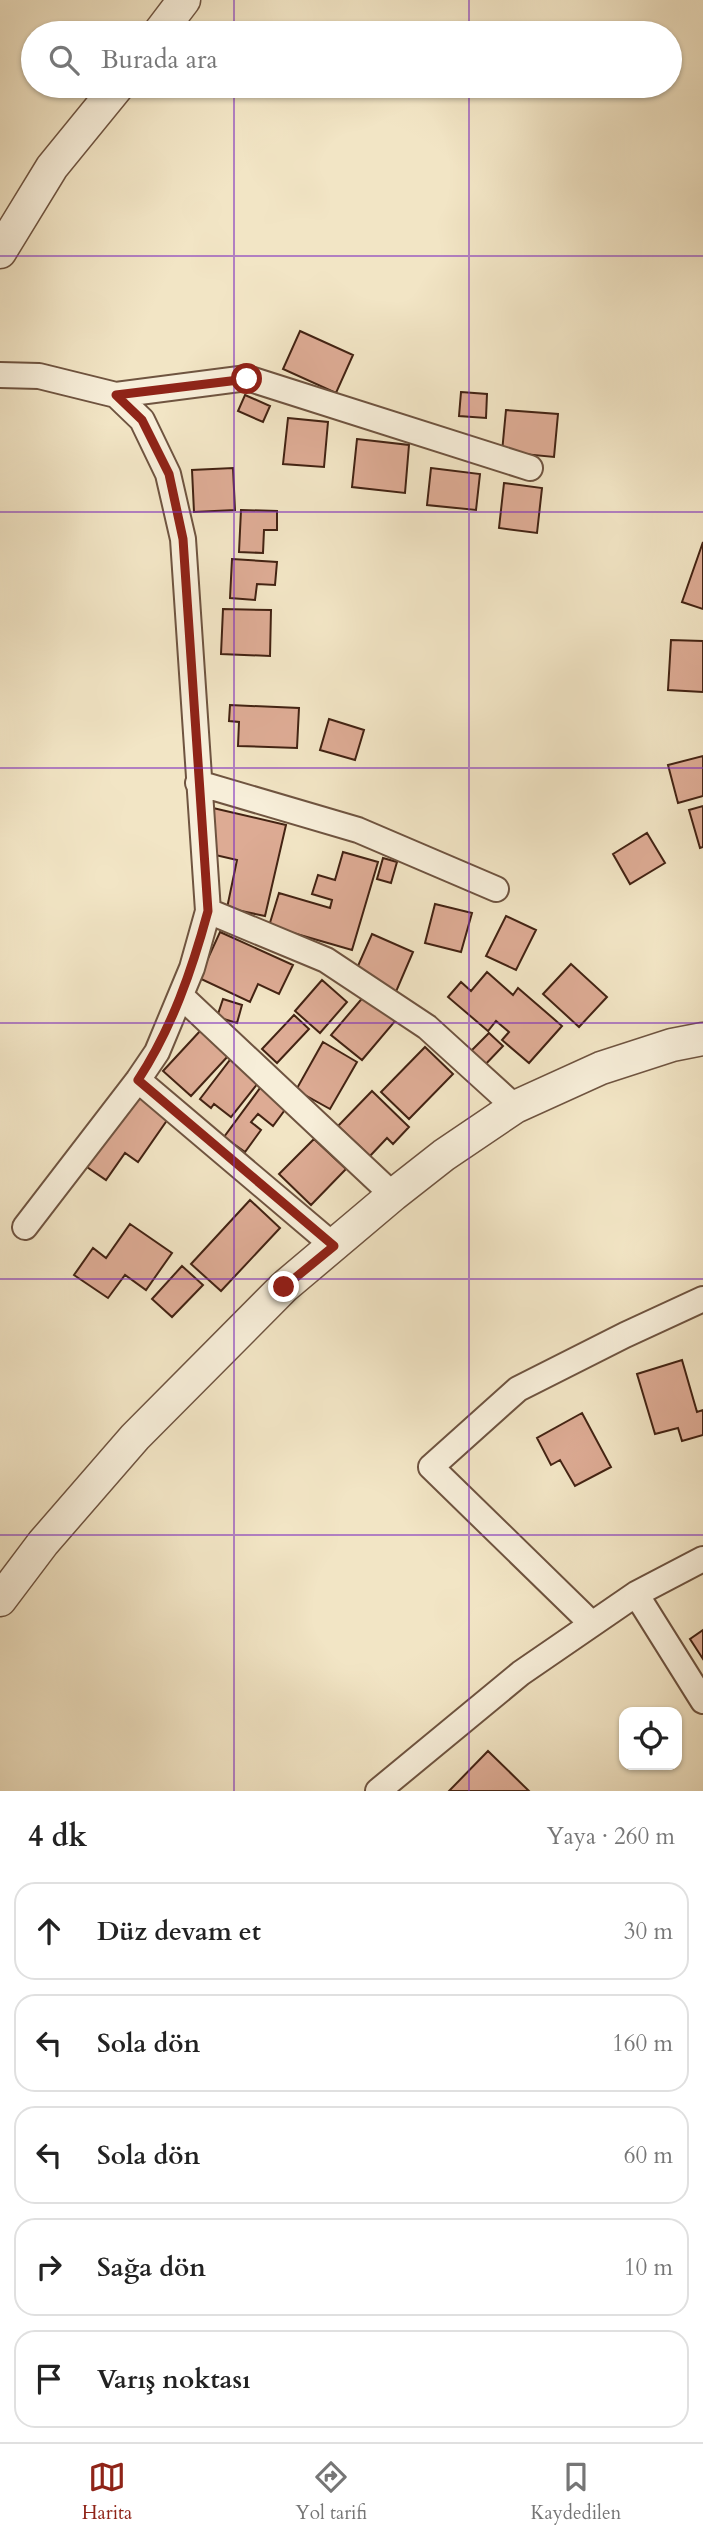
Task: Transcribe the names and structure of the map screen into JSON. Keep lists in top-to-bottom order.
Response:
{
  "page": {
    "search": "Burada ara",
    "heading": ["4 dk", "Yaya · 260 m"],
    "list": [
      ["Düz devam et", "30 m"],
      ["Sola dön", "160 m"],
      ["Sola dön", "60 m"],
      ["Sağa dön", "10 m"],
      "Varış noktası"
    ],
    "nav": ["Harita", "Yol tarifi", "Kaydedilen"]
  }
}
